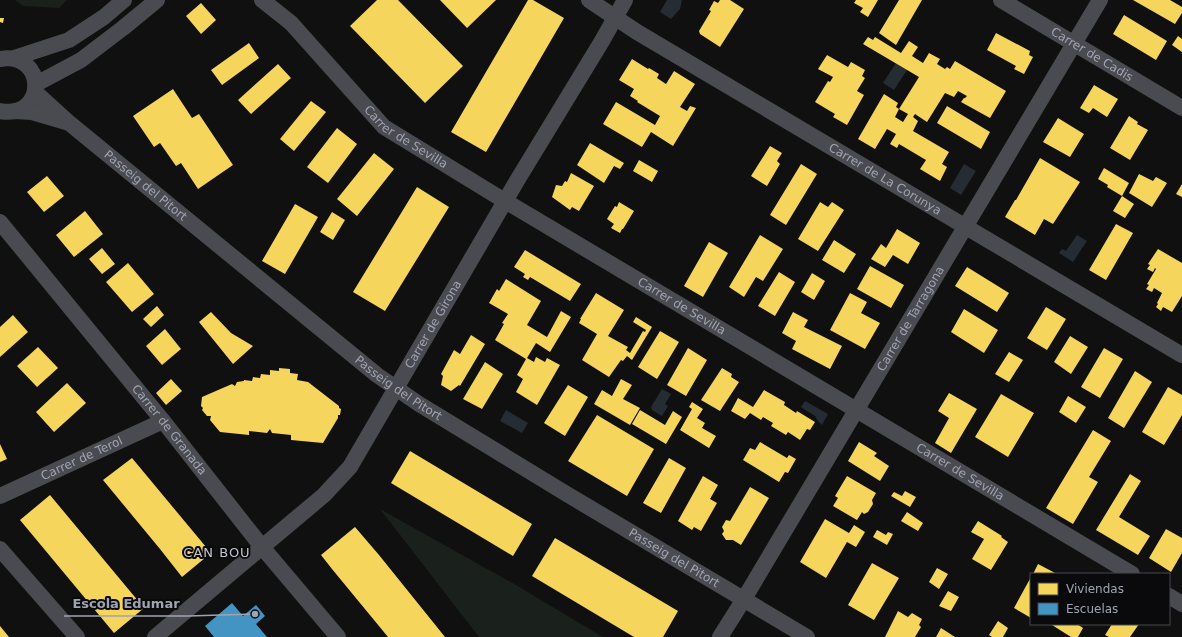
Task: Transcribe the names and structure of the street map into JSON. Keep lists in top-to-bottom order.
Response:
{
  "streets": {
    "street": [
      "Carrer de Cadis",
      "Carrer de Sevilla",
      "Carrer de La Corunya",
      "Passeig del Pitort",
      "Carrer de Tarragona",
      "Carrer de Girona",
      "Carrer de Granada",
      "Carrer de Terol"
    ]
  },
  "crossings": [
    ["Carrer de Cadis", "Carrer de Tarragona"],
    ["Carrer de Sevilla", "Carrer de Tarragona"],
    ["Carrer de Sevilla", "Carrer de Girona"],
    ["Carrer de La Corunya", "Carrer de Tarragona"],
    ["Carrer de La Corunya", "Carrer de Girona"],
    ["Passeig del Pitort", "Carrer de Tarragona"],
    ["Passeig del Pitort", "Carrer de Girona"],
    ["Carrer de Girona", "Carrer de Granada"],
    ["Carrer de Granada", "Carrer de Terol"]
  ],
  "districts": ["CAN BOU"],
  "places": ["Escola Edumar"],
  "legend": ["Viviendas", "Escuelas"]
}
